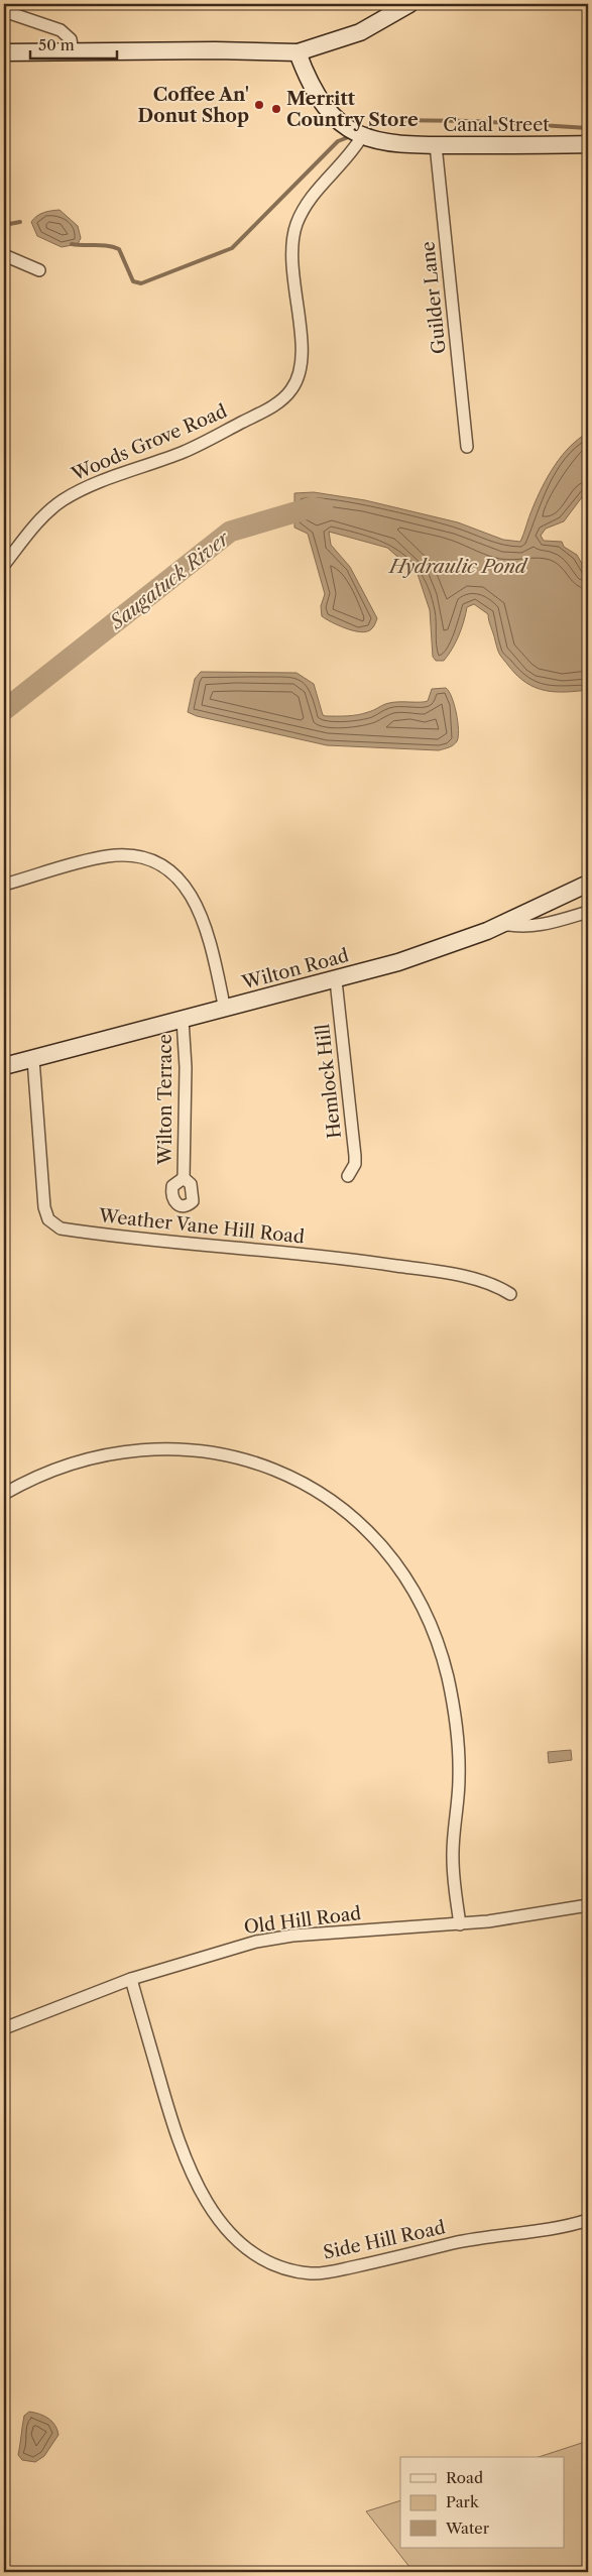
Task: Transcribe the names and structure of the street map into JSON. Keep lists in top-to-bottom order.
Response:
{
  "streets": {
    "main road": ["Canal Street", "Wilton Road"],
    "street": [
      "Guilder Lane",
      "Woods Grove Road",
      "Hemlock Hill",
      "Wilton Terrace",
      "Weather Vane Hill Road",
      "Old Hill Road",
      "Side Hill Road"
    ]
  },
  "crossings": [
    ["Canal Street", "Guilder Lane"],
    ["Canal Street", "Woods Grove Road"],
    ["Wilton Road", "Hemlock Hill"],
    ["Wilton Road", "Wilton Terrace"],
    ["Wilton Road", "Weather Vane Hill Road"],
    ["Old Hill Road", "Side Hill Road"]
  ],
  "water": ["Hydraulic Pond", "Saugatuck River"],
  "places": ["Coffee An' Donut Shop", "Merritt Country Store"],
  "legend": ["Road", "Park", "Water"],
  "scale_bar": "50 m"
}
